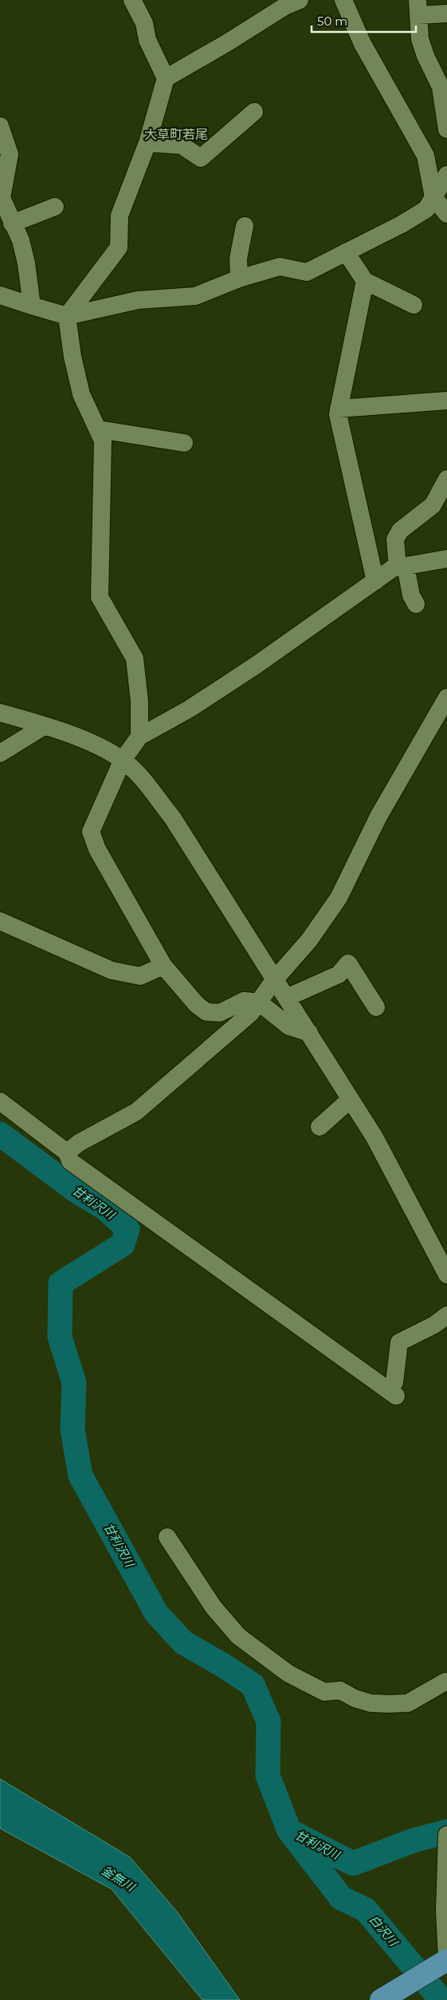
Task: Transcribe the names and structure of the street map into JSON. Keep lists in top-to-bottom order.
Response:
{
  "districts": ["大草町若尾"],
  "water": ["甘利沢川", "釜無川", "白沢川"],
  "scale_bar": "50 m"
}
